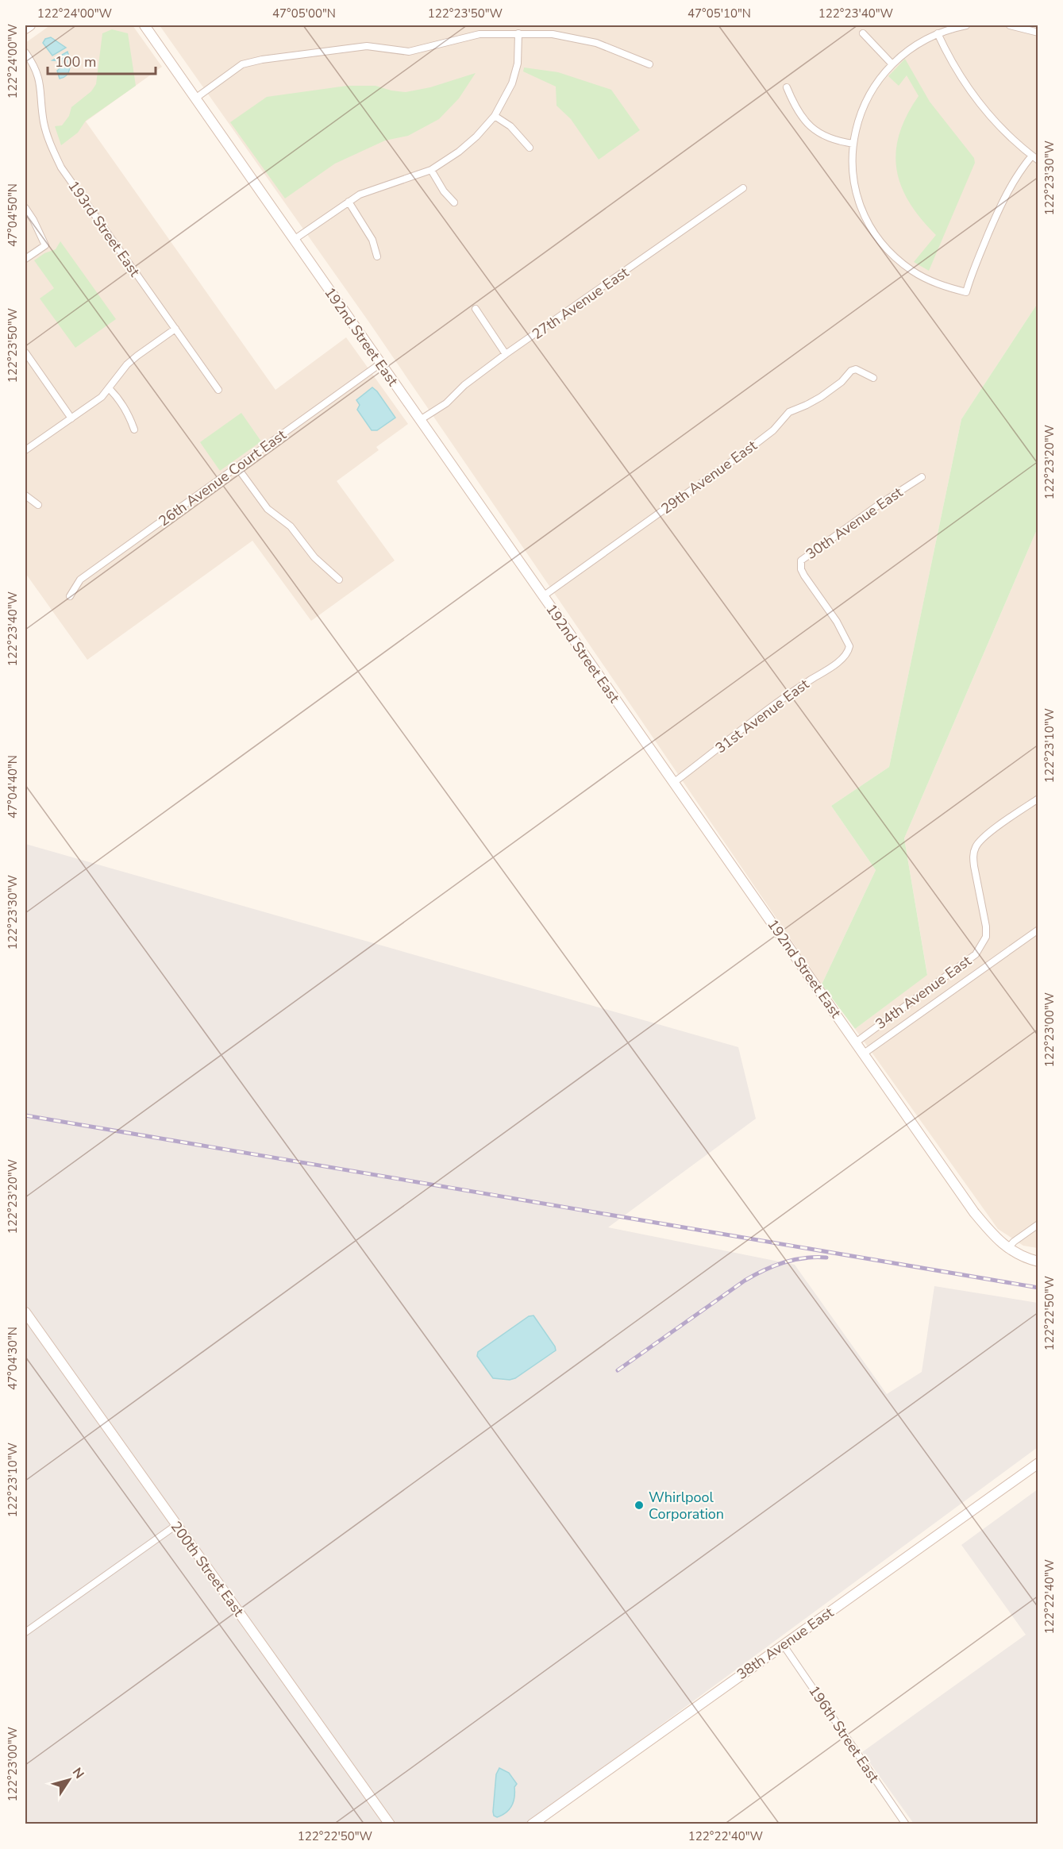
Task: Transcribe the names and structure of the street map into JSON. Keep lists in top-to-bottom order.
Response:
{
  "streets": {
    "street": [
      "193rd Street East",
      "27th Avenue East",
      "192nd Street East",
      "29th Avenue East",
      "26th Avenue Court East",
      "30th Avenue East",
      "31st Avenue East",
      "34th Avenue East",
      "200th Street East",
      "38th Avenue East",
      "196th Street East"
    ]
  },
  "crossings": [
    ["27th Avenue East", "192nd Street East"],
    ["192nd Street East", "29th Avenue East"],
    ["192nd Street East", "26th Avenue Court East"],
    ["192nd Street East", "31st Avenue East"],
    ["192nd Street East", "34th Avenue East"],
    ["30th Avenue East", "31st Avenue East"],
    ["38th Avenue East", "196th Street East"]
  ],
  "places": ["Whirlpool Corporation"],
  "scale_bar": "100 m",
  "north": "top right",
  "coordinates": [
    "122°24'00\"W",
    "47°05'00\"N",
    "122°23'50\"W",
    "47°05'10\"N",
    "122°23'40\"W",
    "122°23'30\"W",
    "47°04'50\"N",
    "122°23'20\"W",
    "122°23'10\"W",
    "47°04'40\"N",
    "122°23'00\"W",
    "122°22'50\"W",
    "47°04'30\"N",
    "122°22'40\"W"
  ]
}
